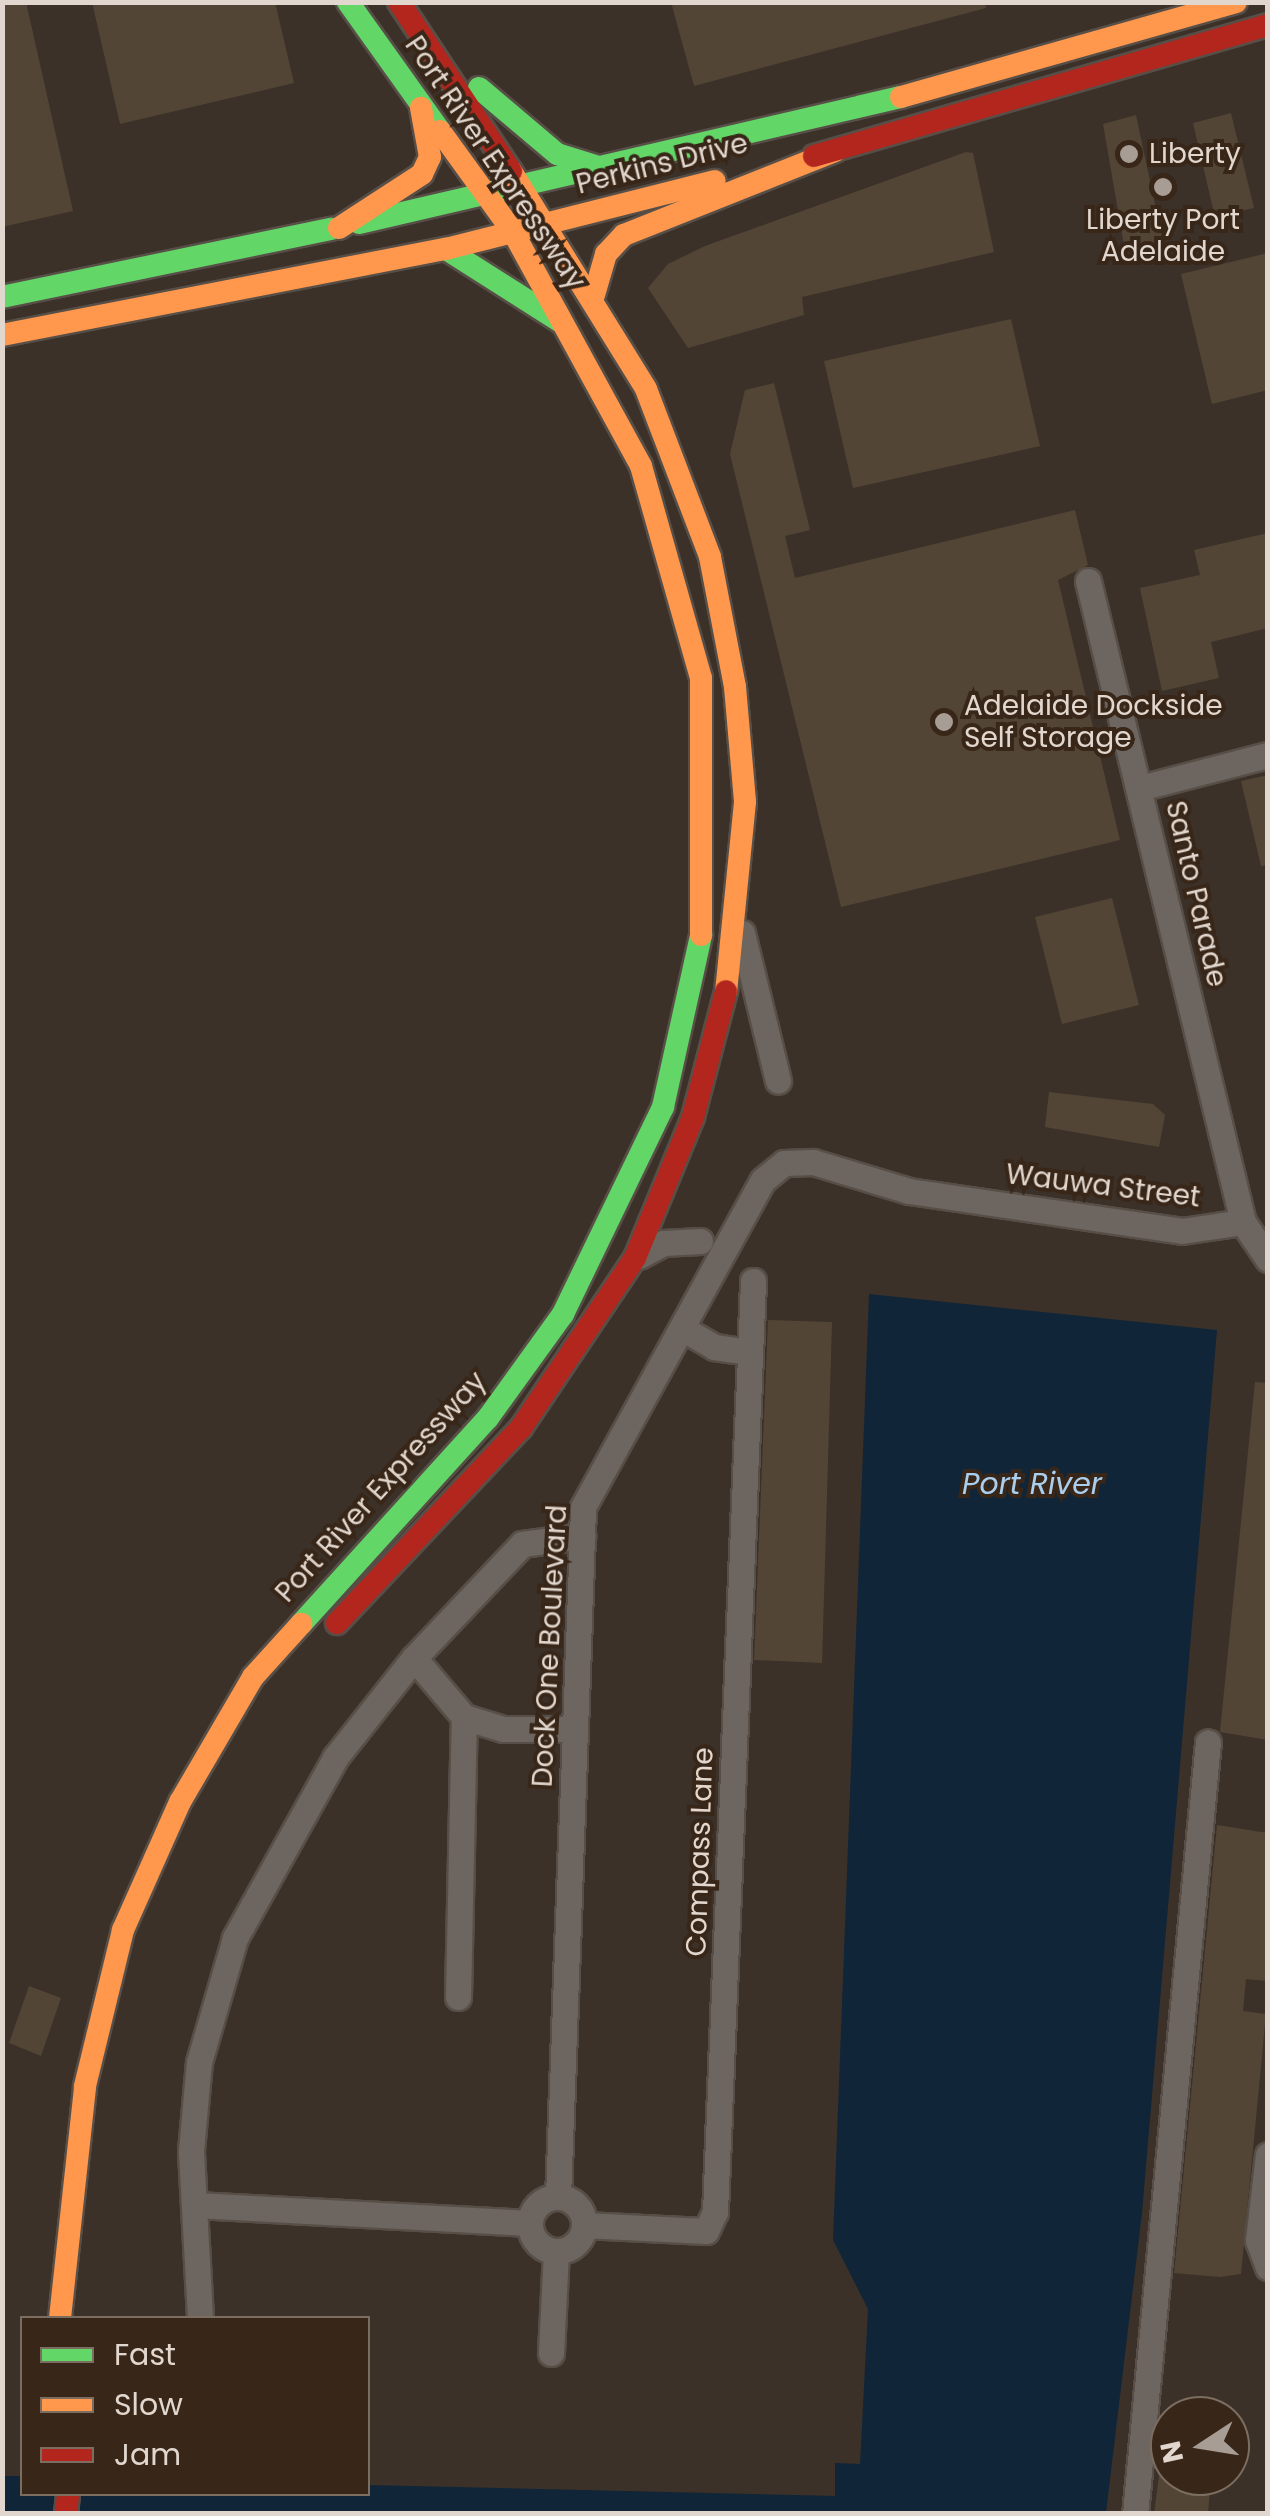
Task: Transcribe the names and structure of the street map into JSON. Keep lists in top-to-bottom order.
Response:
{
  "streets": {
    "main road": ["Port River Expressway", "Perkins Drive"],
    "street": [
      "Santo Parade",
      "Wauwa Street",
      "Dock One Boulevard",
      "Compass Lane"
    ]
  },
  "crossings": [
    ["Port River Expressway", "Perkins Drive"],
    ["Santo Parade", "Wauwa Street"],
    ["Wauwa Street", "Dock One Boulevard"],
    ["Dock One Boulevard", "Compass Lane"]
  ],
  "water": ["Port River"],
  "places": ["Liberty", "Liberty Port Adelaide", "Adelaide Dockside Self Storage"],
  "legend": ["Fast", "Slow", "Jam"],
  "north": "left"
}
